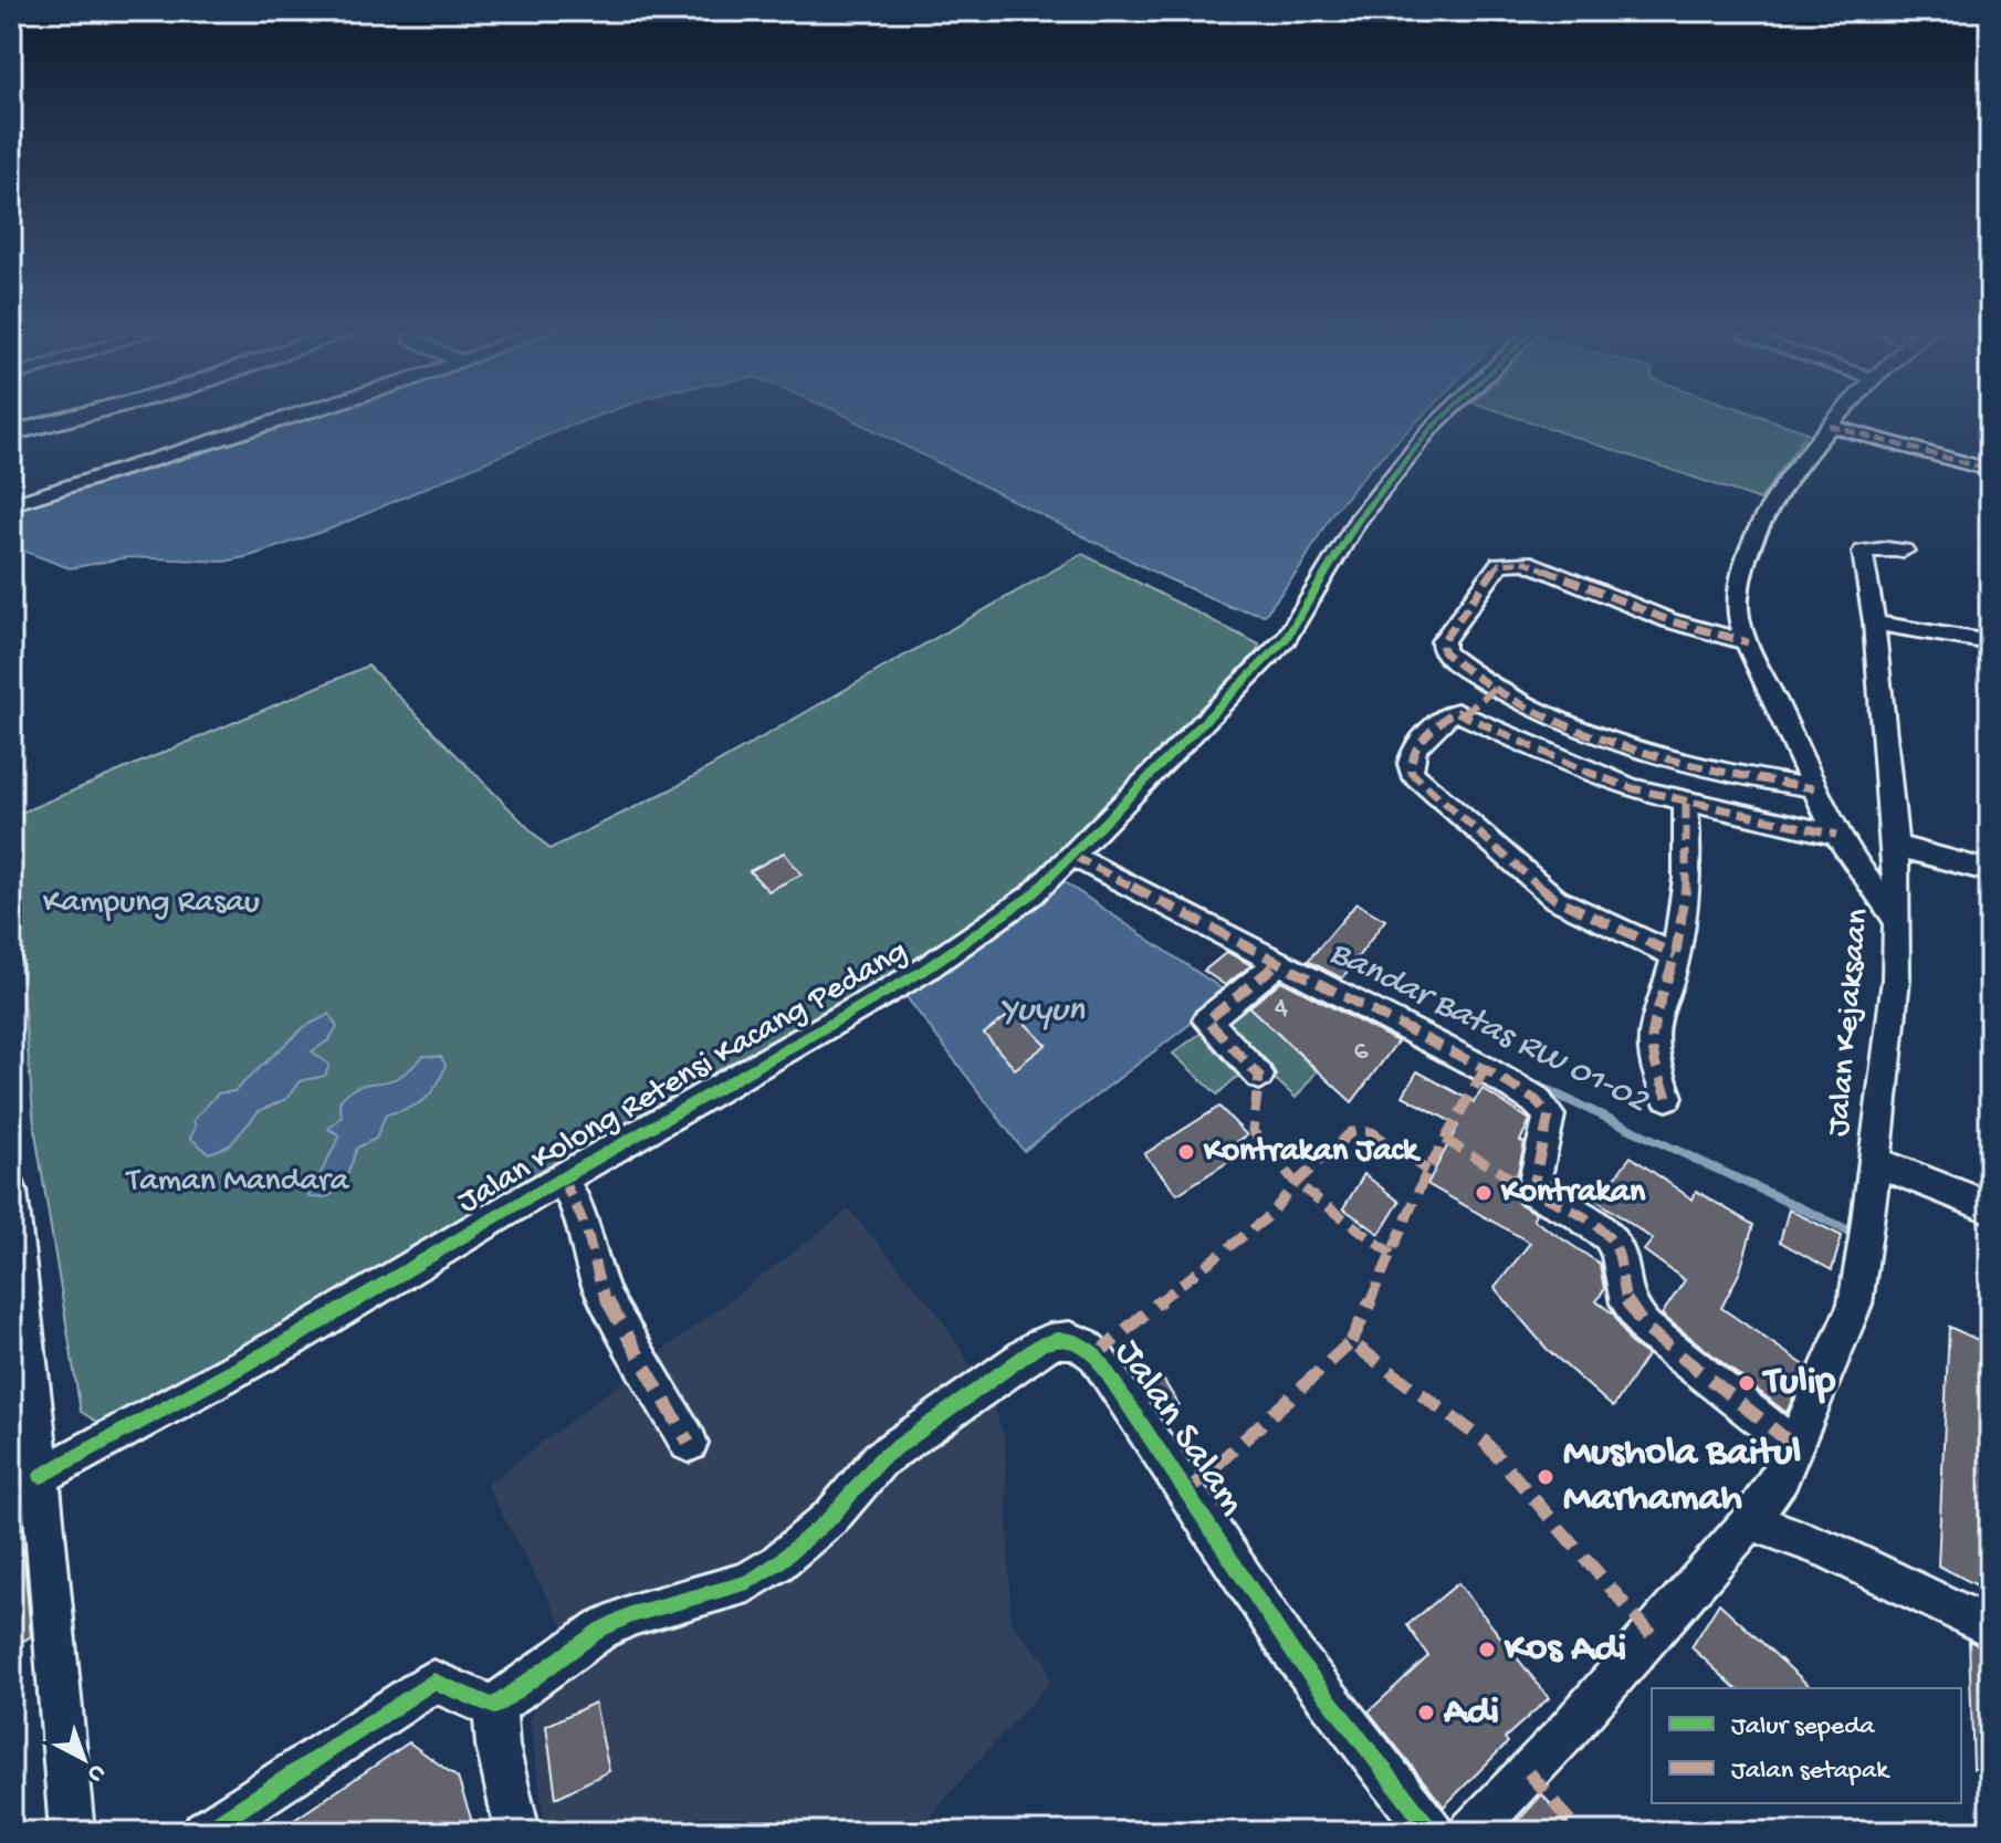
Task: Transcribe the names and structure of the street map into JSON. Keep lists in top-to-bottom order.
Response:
{
  "streets": {
    "street": ["Jalan Kejaksaan", "Jalan Kolong Retensi Kacang Pedang", "Jalan Salam"]
  },
  "water": ["Yuyun", "Bandar Batas RW 01-02"],
  "parks": ["Kampung Rasau", "Taman Mandara"],
  "places": [
    "Kontrakan Jack",
    "Kontrakan",
    "Tulip",
    "Mushola Baitul Marhamah",
    "Kos Adi",
    "Adi"
  ],
  "house_numbers": ["4", "6"],
  "legend": ["Jalur sepeda", "Jalan setapak"],
  "north": "bottom right"
}
